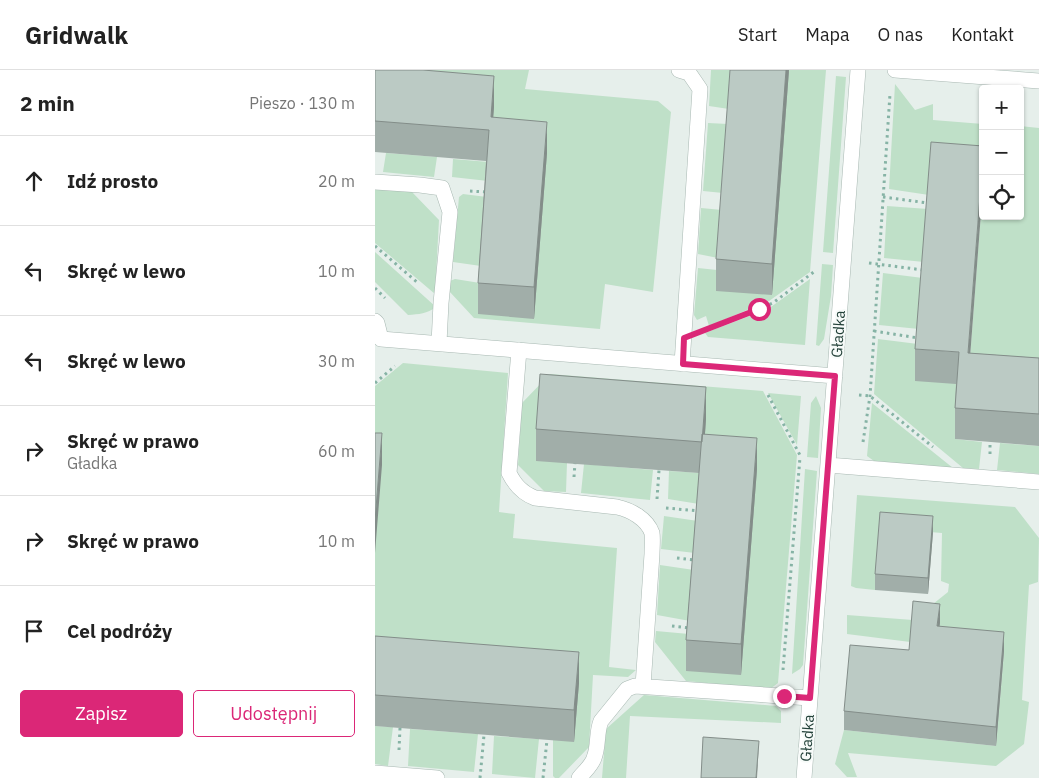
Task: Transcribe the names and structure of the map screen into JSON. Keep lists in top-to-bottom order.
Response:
{
  "streets": {
    "street": ["Gładka"]
  },
  "page": {
    "header": "Gridwalk",
    "nav": [
      "Start",
      "Mapa",
      "O nas",
      "Kontakt"
    ],
    "heading": ["2 min", "Pieszo · 130 m"],
    "map_buttons": ["+", "−"],
    "list": [
      ["Idź prosto", "20 m"],
      ["Skręć w lewo", "10 m"],
      ["Skręć w lewo", "30 m"],
      ["Skręć w prawo", "Gładka", "60 m"],
      ["Skręć w prawo", "10 m"],
      "Cel podróży"
    ],
    "buttons": ["Zapisz", "Udostępnij"]
  }
}
